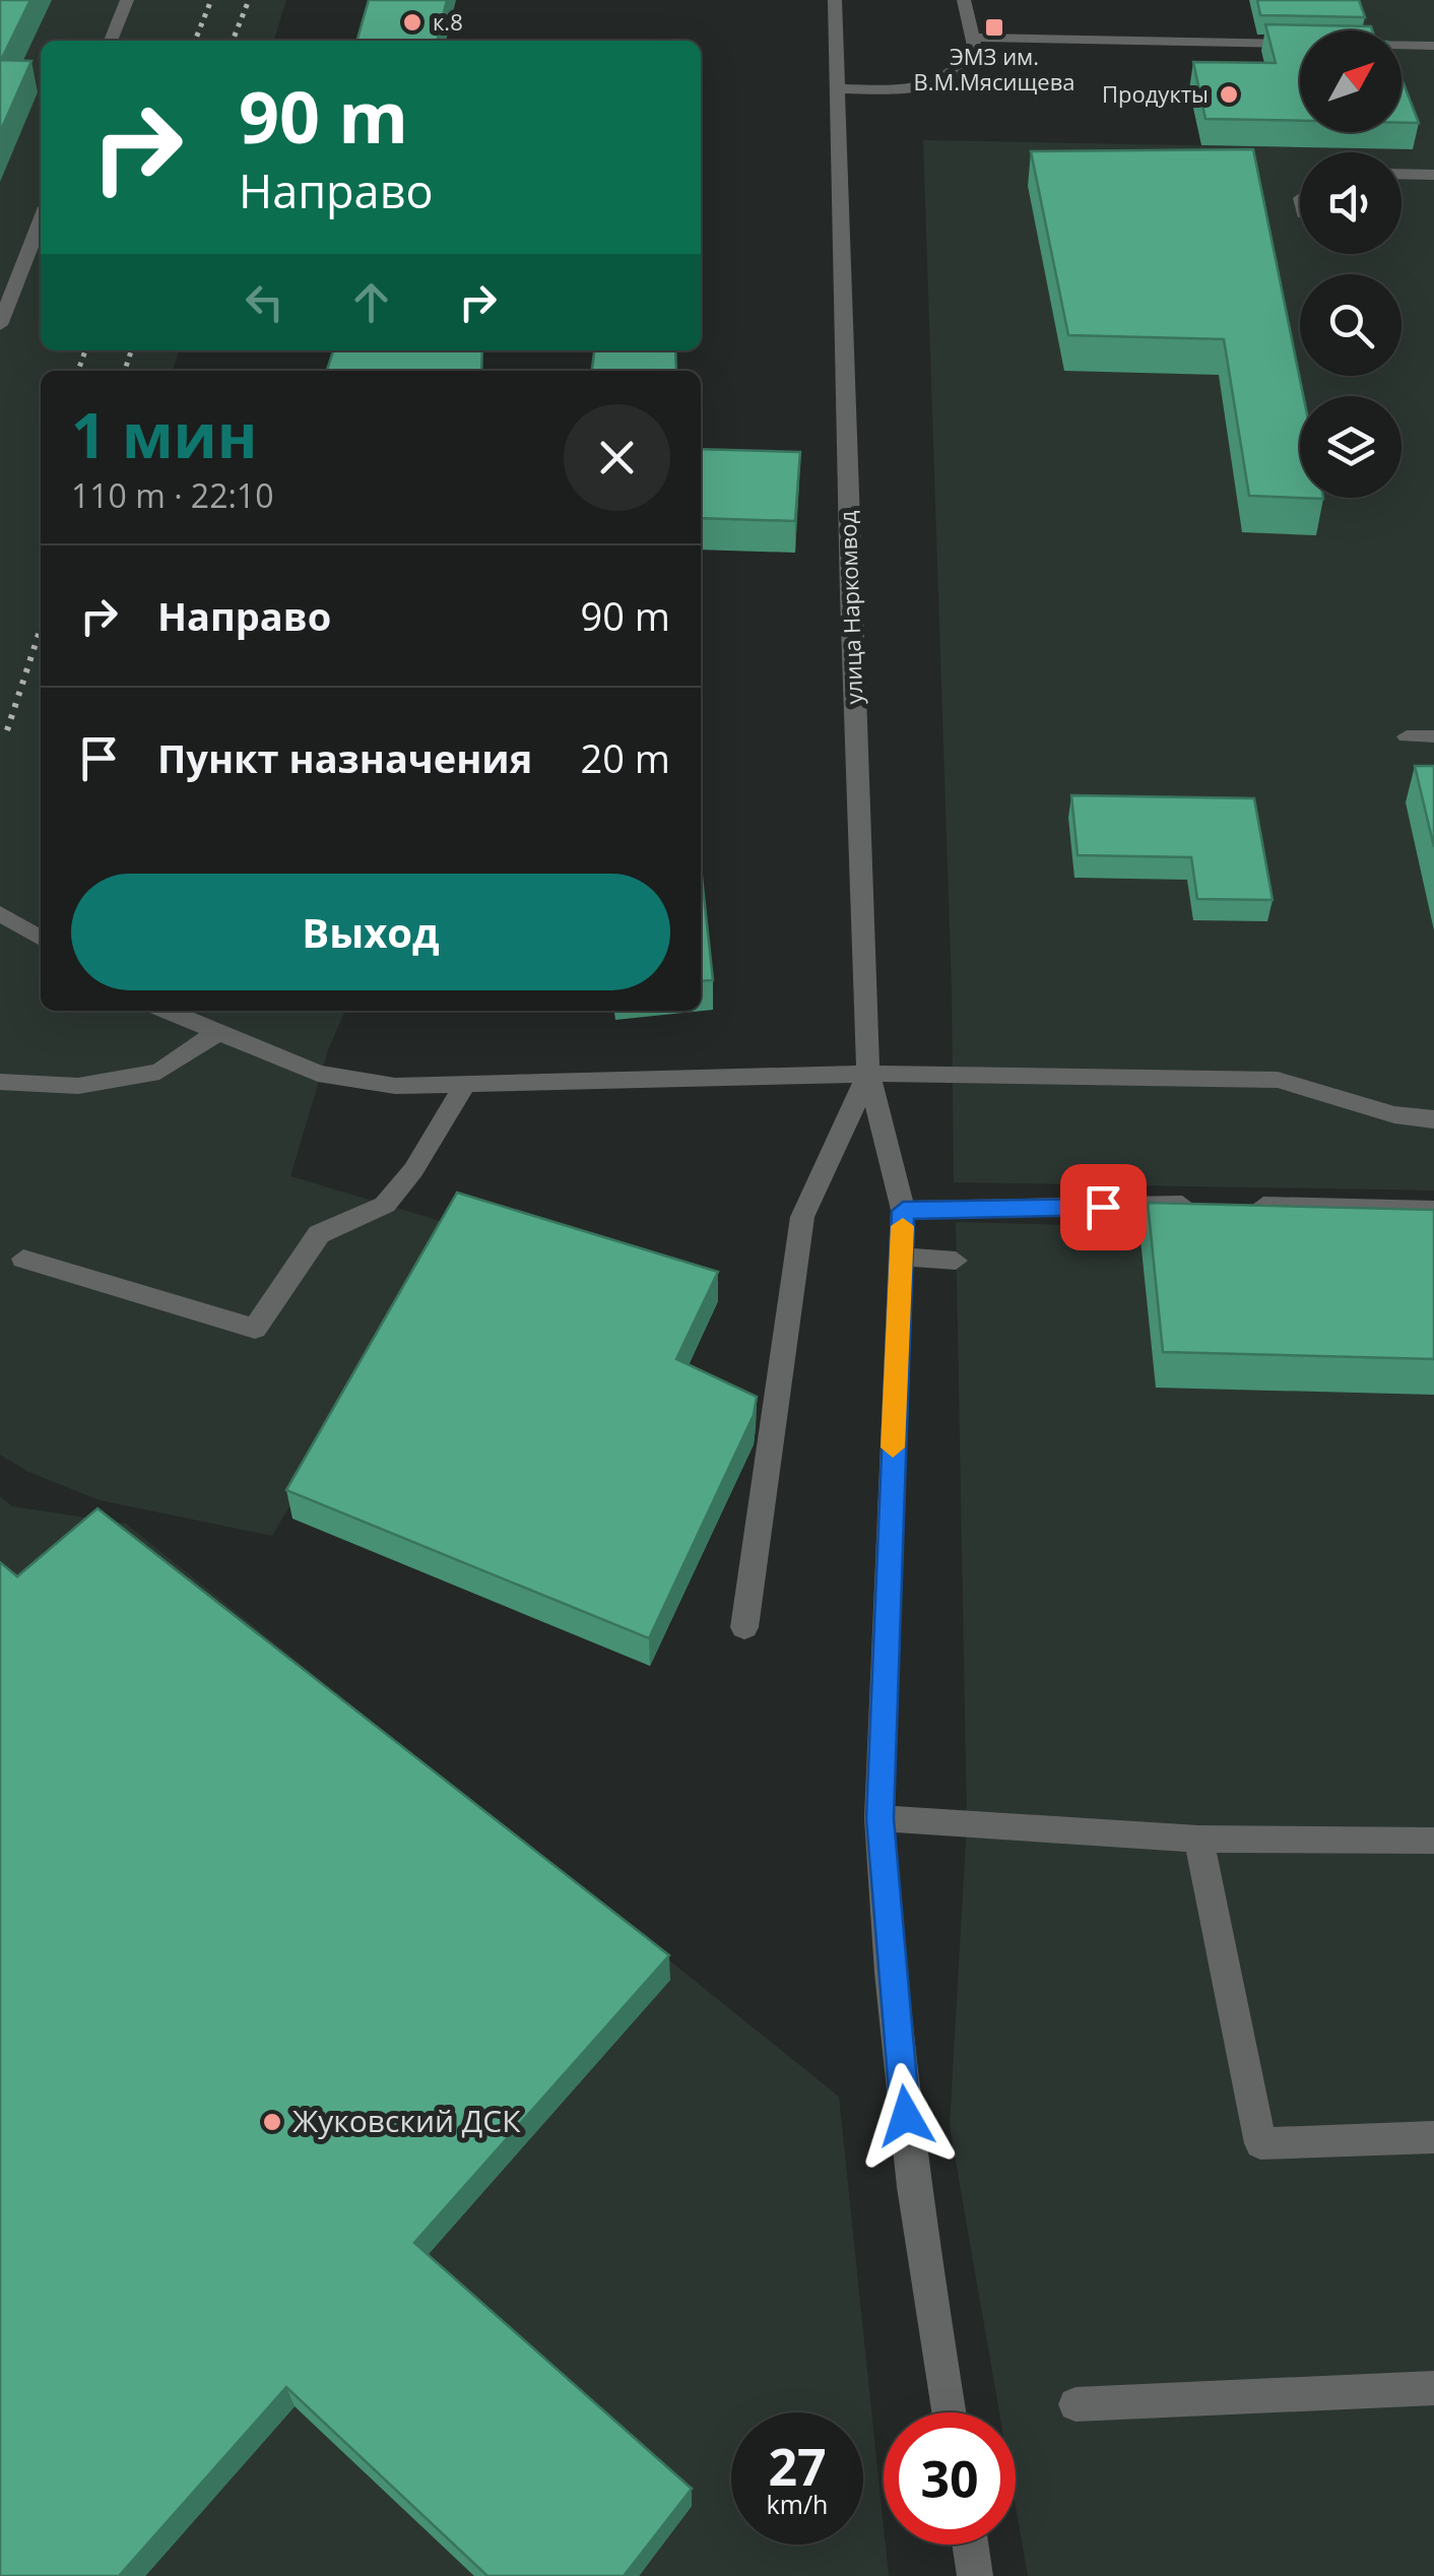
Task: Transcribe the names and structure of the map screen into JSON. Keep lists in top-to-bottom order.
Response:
{
  "streets": {
    "street": ["улица Наркомвод"]
  },
  "places": {
    "other": ["к.8", "Продукты", "Жуковский ДСК"],
    "transit": ["ЭМЗ им. В.М.Мясищева"]
  },
  "north": "top right",
  "page": {
    "turn": ["90 m", "Направо"],
    "heading": ["1 мин", "110 m · 22:10"],
    "list": [
      {
        "name": "Направо",
        "value": "90 m"
      },
      {
        "name": "Пункт назначения",
        "value": "20 m"
      }
    ],
    "buttons": "Выход",
    "speed": "27 km/h",
    "limit": "30"
  }
}
